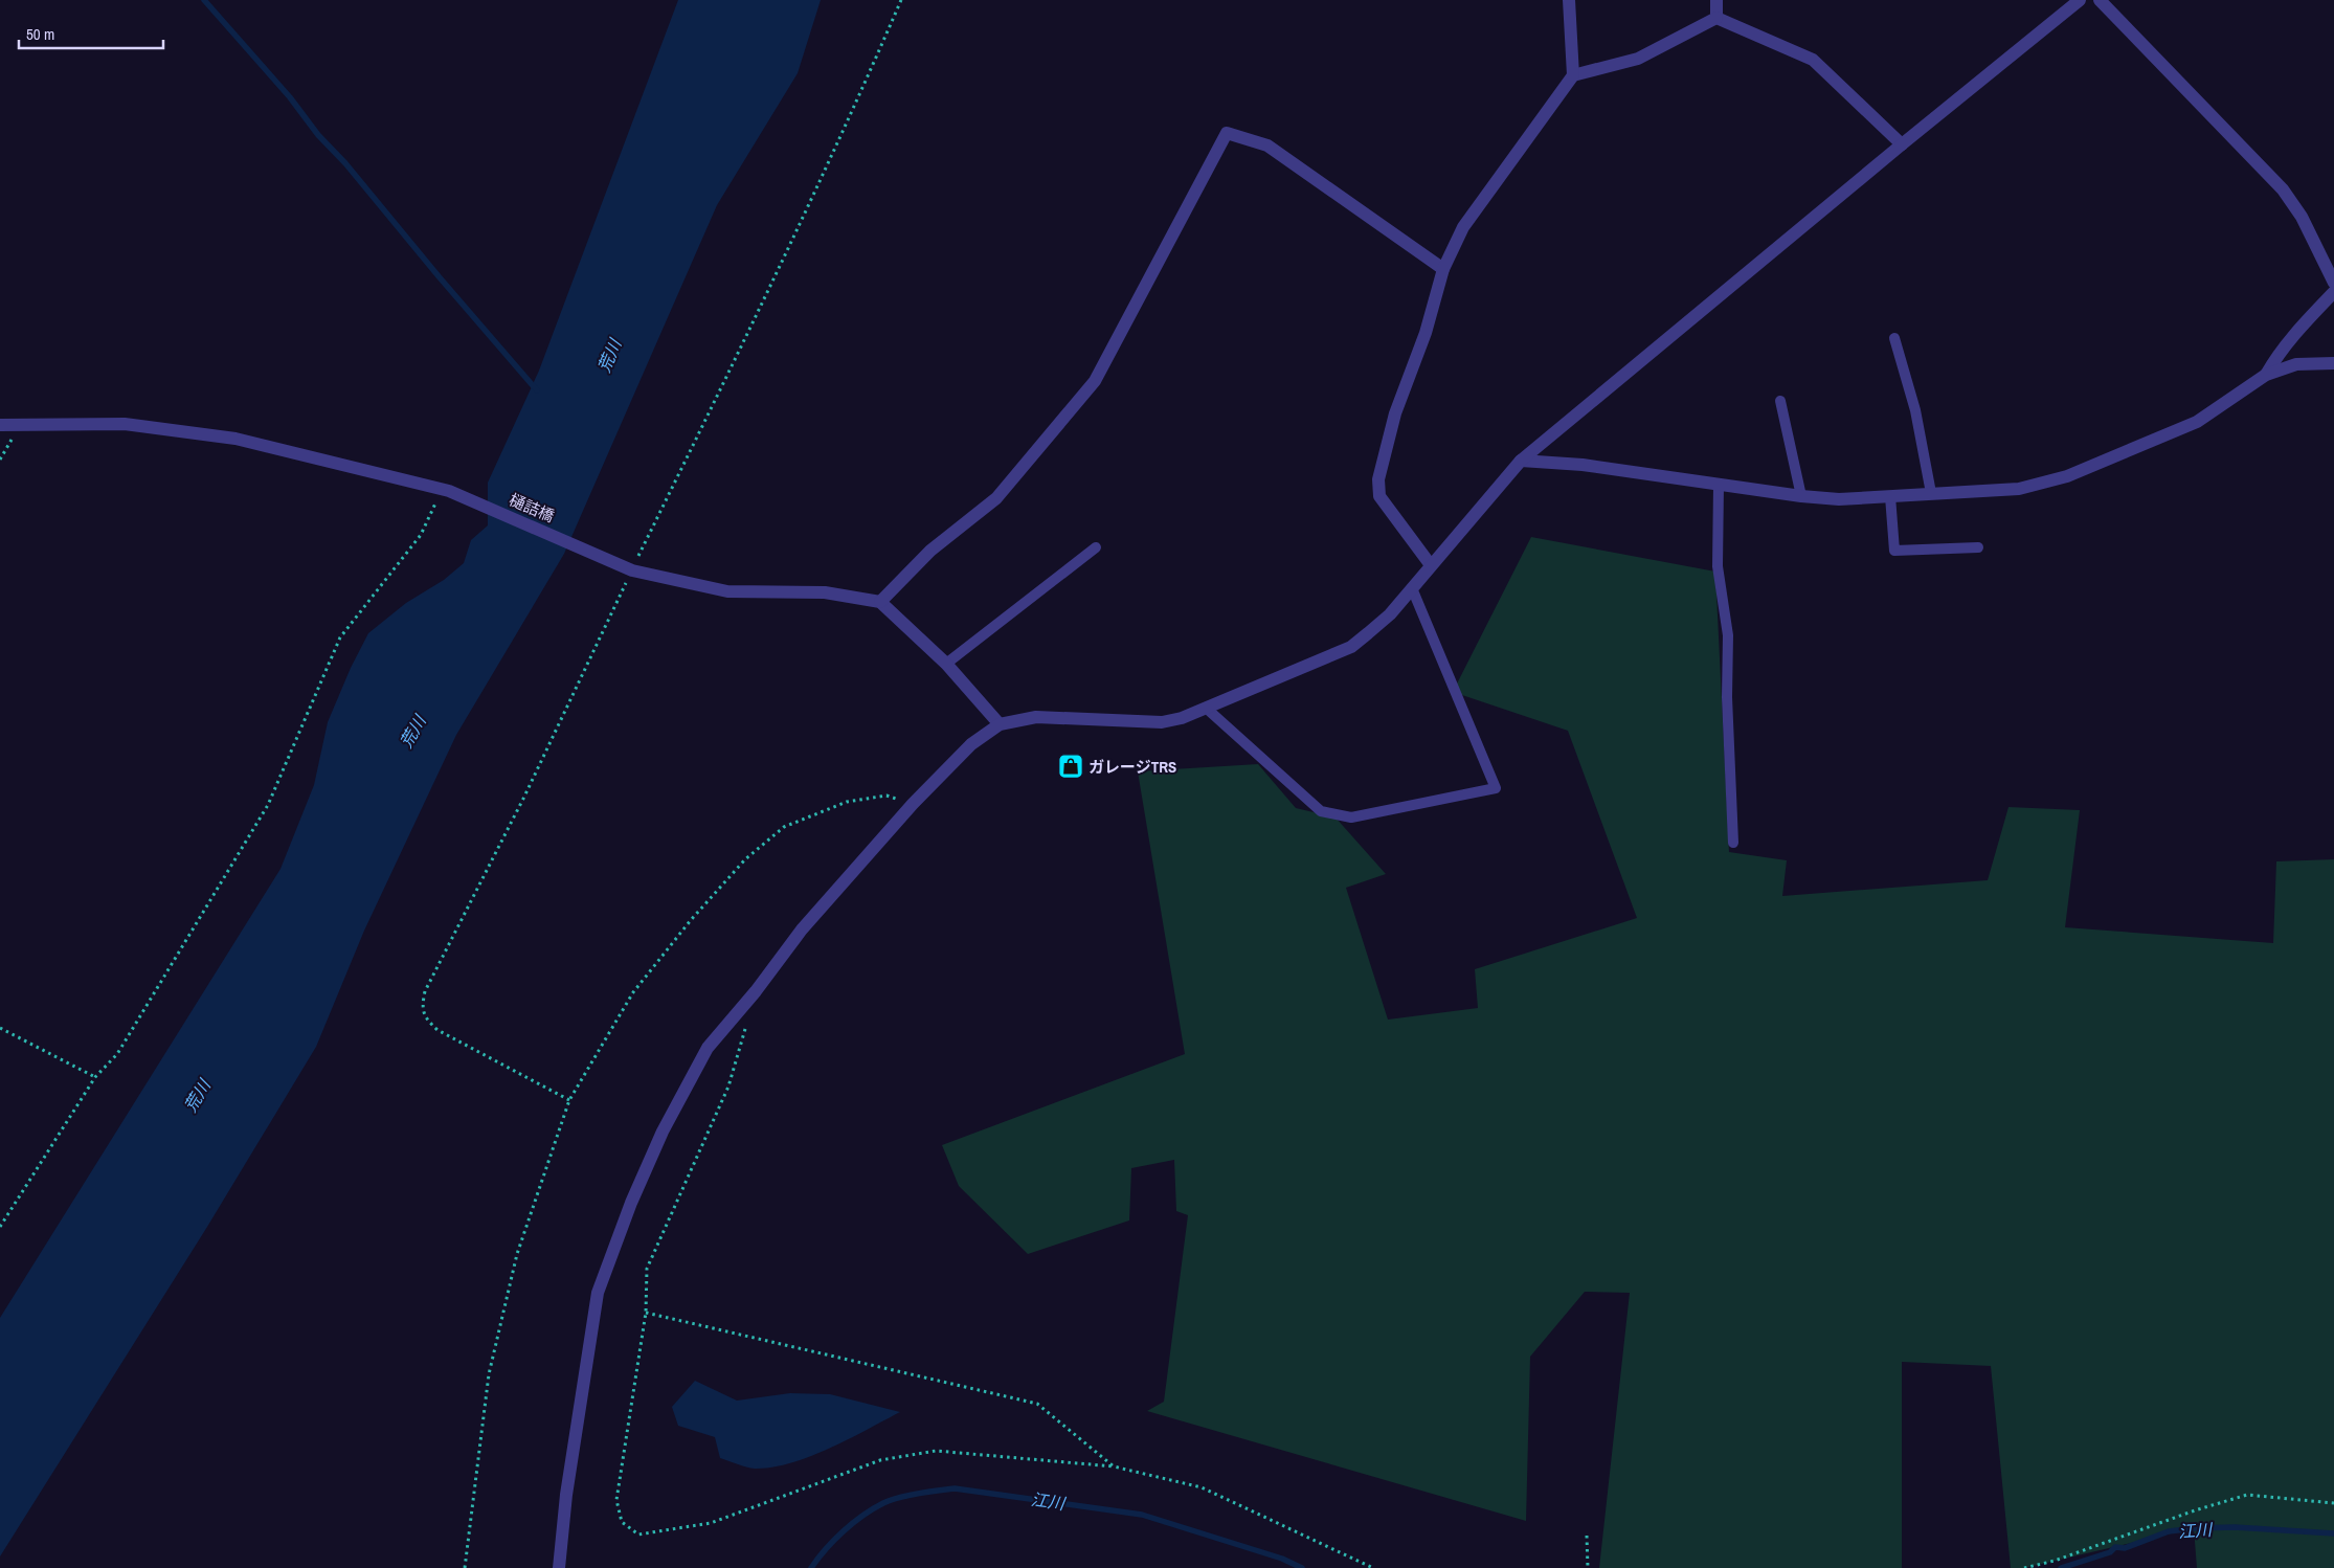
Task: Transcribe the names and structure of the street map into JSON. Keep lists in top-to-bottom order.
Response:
{
  "streets": {
    "street": ["樋詰橋"]
  },
  "water": ["荒川", "江川"],
  "places": {
    "shop": ["ガレージTRS"]
  },
  "scale_bar": "50 m"
}
